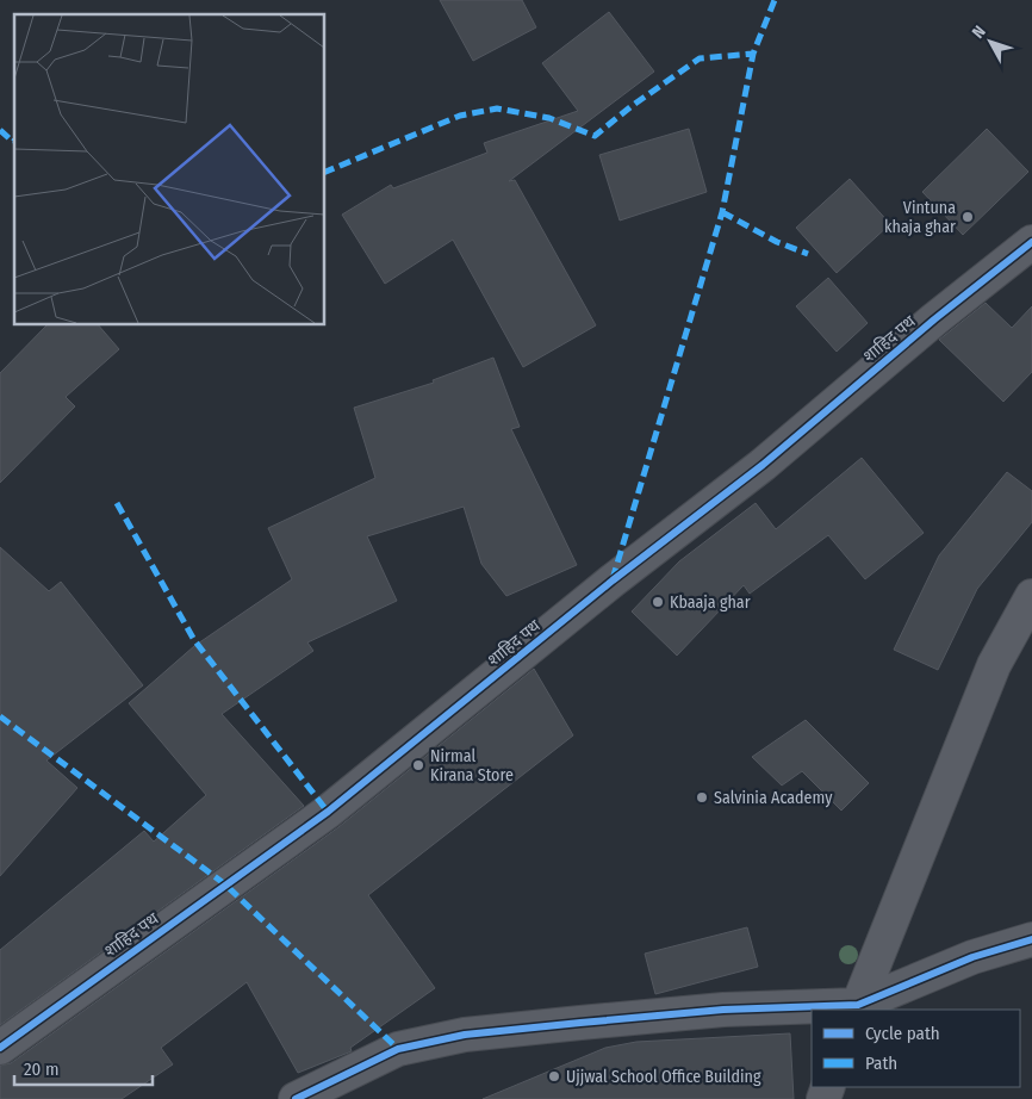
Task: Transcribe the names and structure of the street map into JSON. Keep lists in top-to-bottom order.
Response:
{
  "streets": {
    "street": ["शाहिद पथ"]
  },
  "places": [
    "Vintuna khaja ghar",
    "Kbaaja ghar",
    "Nirmal Kirana Store",
    "Salvinia Academy",
    "Ujjwal School Office Building"
  ],
  "legend": ["Cycle path", "Path"],
  "scale_bar": "20 m",
  "north": "top left"
}
